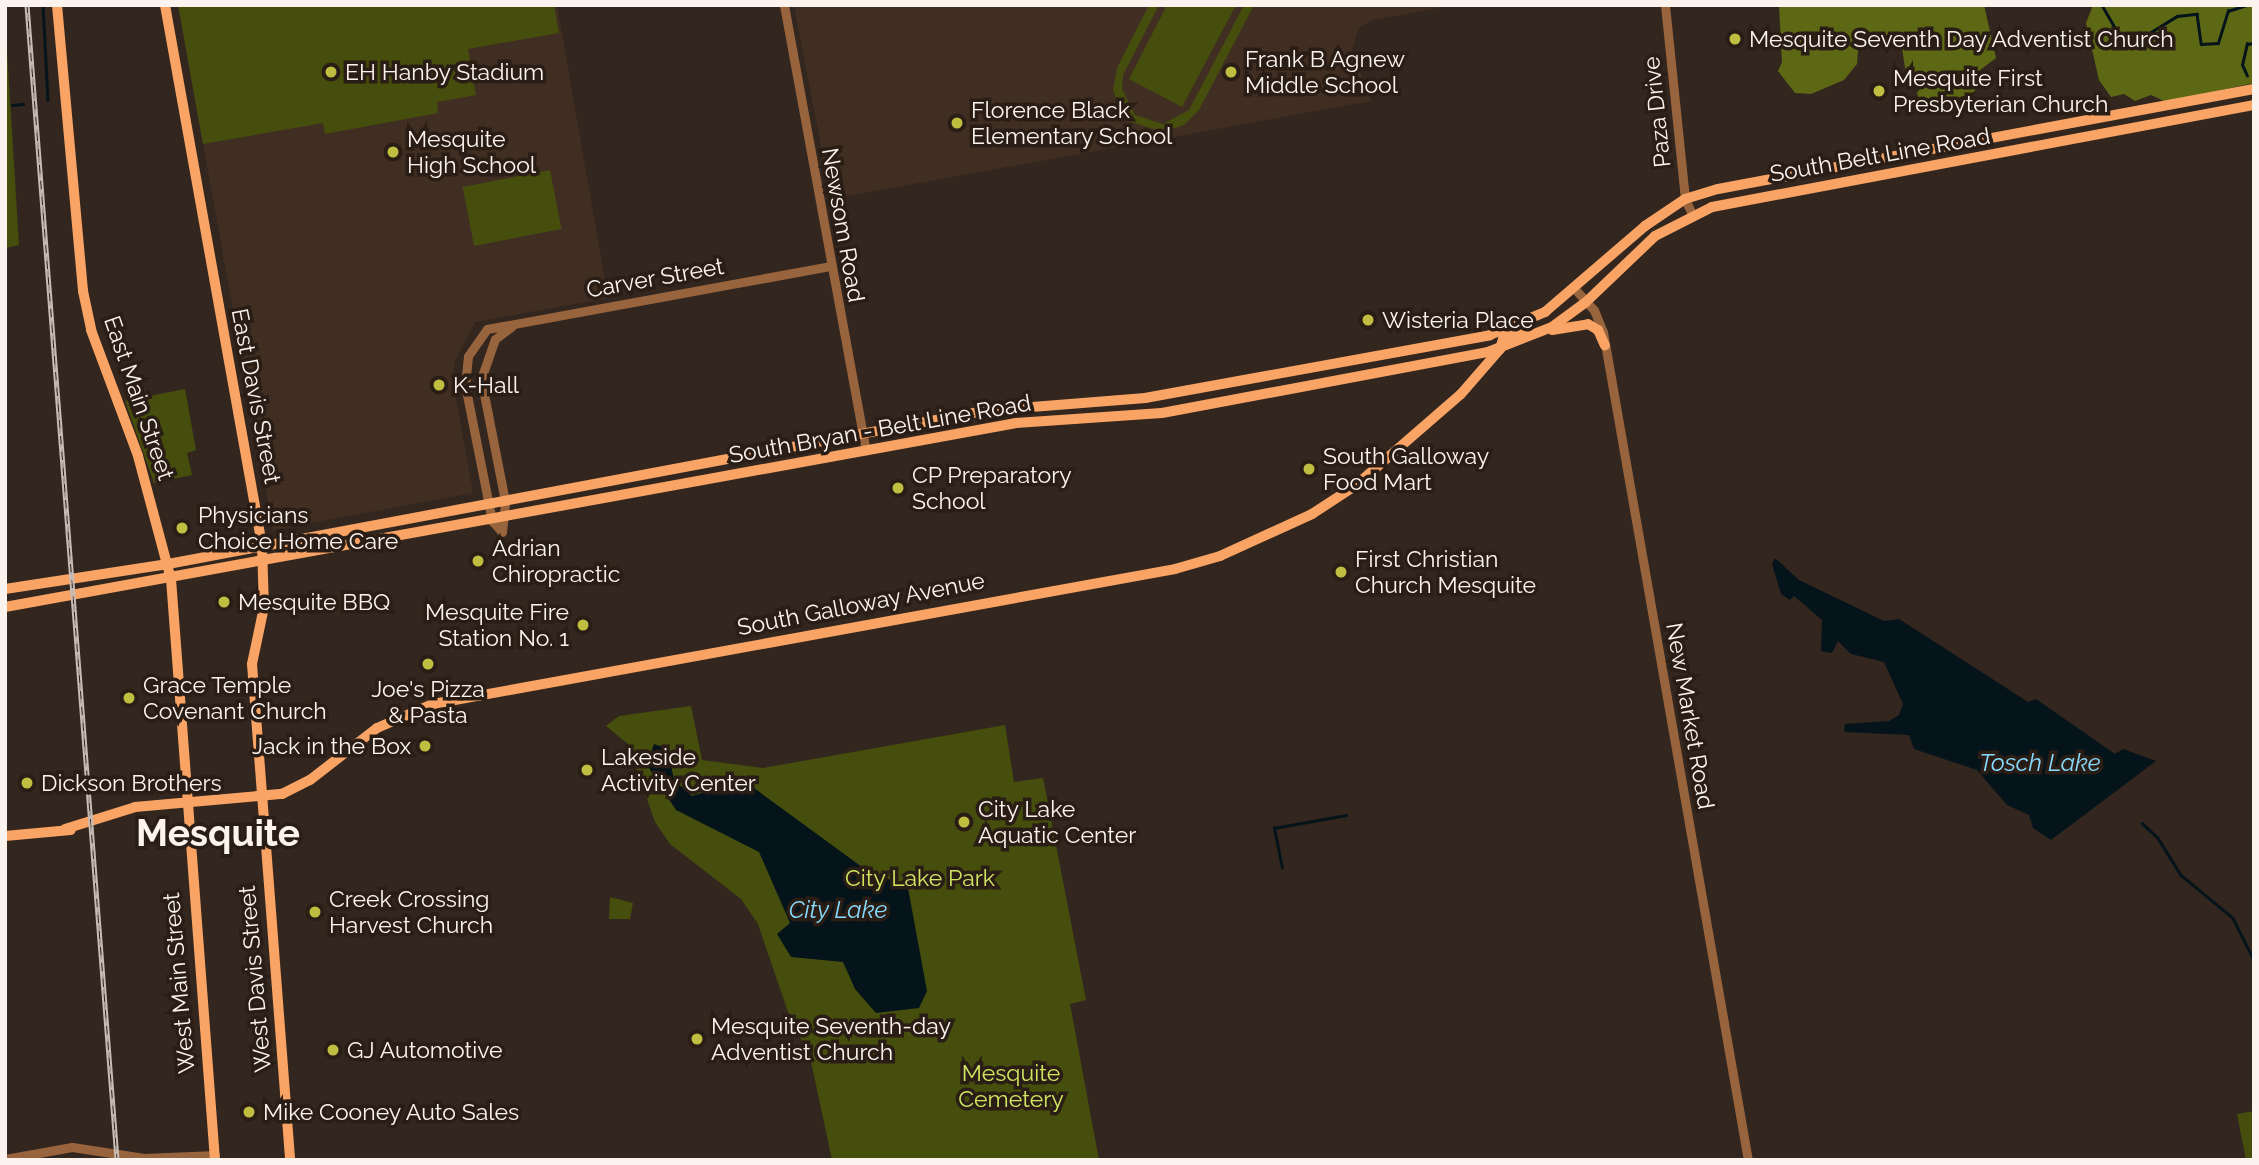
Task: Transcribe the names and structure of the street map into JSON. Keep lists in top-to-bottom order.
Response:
{
  "streets": {
    "main road": [
      "South Belt Line Road",
      "East Davis Street",
      "East Main Street",
      "South Bryan - Belt Line Road",
      "South Galloway Avenue",
      "West Davis Street",
      "West Main Street"
    ],
    "street": [
      "Paza Drive",
      "Newsom Road",
      "Carver Street",
      "New Market Road"
    ]
  },
  "crossings": [
    ["Paza Drive", "South Belt Line Road"],
    ["South Belt Line Road", "South Bryan - Belt Line Road"],
    ["South Belt Line Road", "New Market Road"],
    ["Newsom Road", "Carver Street"],
    ["Newsom Road", "South Bryan - Belt Line Road"],
    ["Carver Street", "South Bryan - Belt Line Road"],
    ["East Davis Street", "South Bryan - Belt Line Road"],
    ["East Davis Street", "South Galloway Avenue"],
    ["East Davis Street", "West Davis Street"],
    ["East Main Street", "South Bryan - Belt Line Road"],
    ["East Main Street", "South Galloway Avenue"],
    ["East Main Street", "West Main Street"],
    ["South Bryan - Belt Line Road", "South Galloway Avenue"],
    ["South Bryan - Belt Line Road", "New Market Road"],
    ["South Galloway Avenue", "West Davis Street"],
    ["South Galloway Avenue", "West Main Street"]
  ],
  "districts": ["Mesquite"],
  "water": ["Tosch Lake", "City Lake"],
  "parks": ["City Lake Park", "Mesquite Cemetery"],
  "places": [
    "Mesquite Seventh Day Adventist Church",
    "EH Hanby Stadium",
    "Frank B Agnew Middle School",
    "Mesquite First Presbyterian Church",
    "Florence Black Elementary School",
    "Mesquite High School",
    "Wisteria Place",
    "K-Hall",
    "South Galloway Food Mart",
    "CP Preparatory School",
    "Physicians Choice Home Care",
    "Adrian Chiropractic",
    "First Christian Church Mesquite",
    "Mesquite BBQ",
    "Mesquite Fire Station No. 1",
    "Joe's Pizza & Pasta",
    "Grace Temple Covenant Church",
    "Jack in the Box",
    "Lakeside Activity Center",
    "Dickson Brothers",
    "City Lake Aquatic Center",
    "Creek Crossing Harvest Church",
    "Mesquite Seventh-day Adventist Church",
    "GJ Automotive",
    "Mike Cooney Auto Sales"
  ]
}
